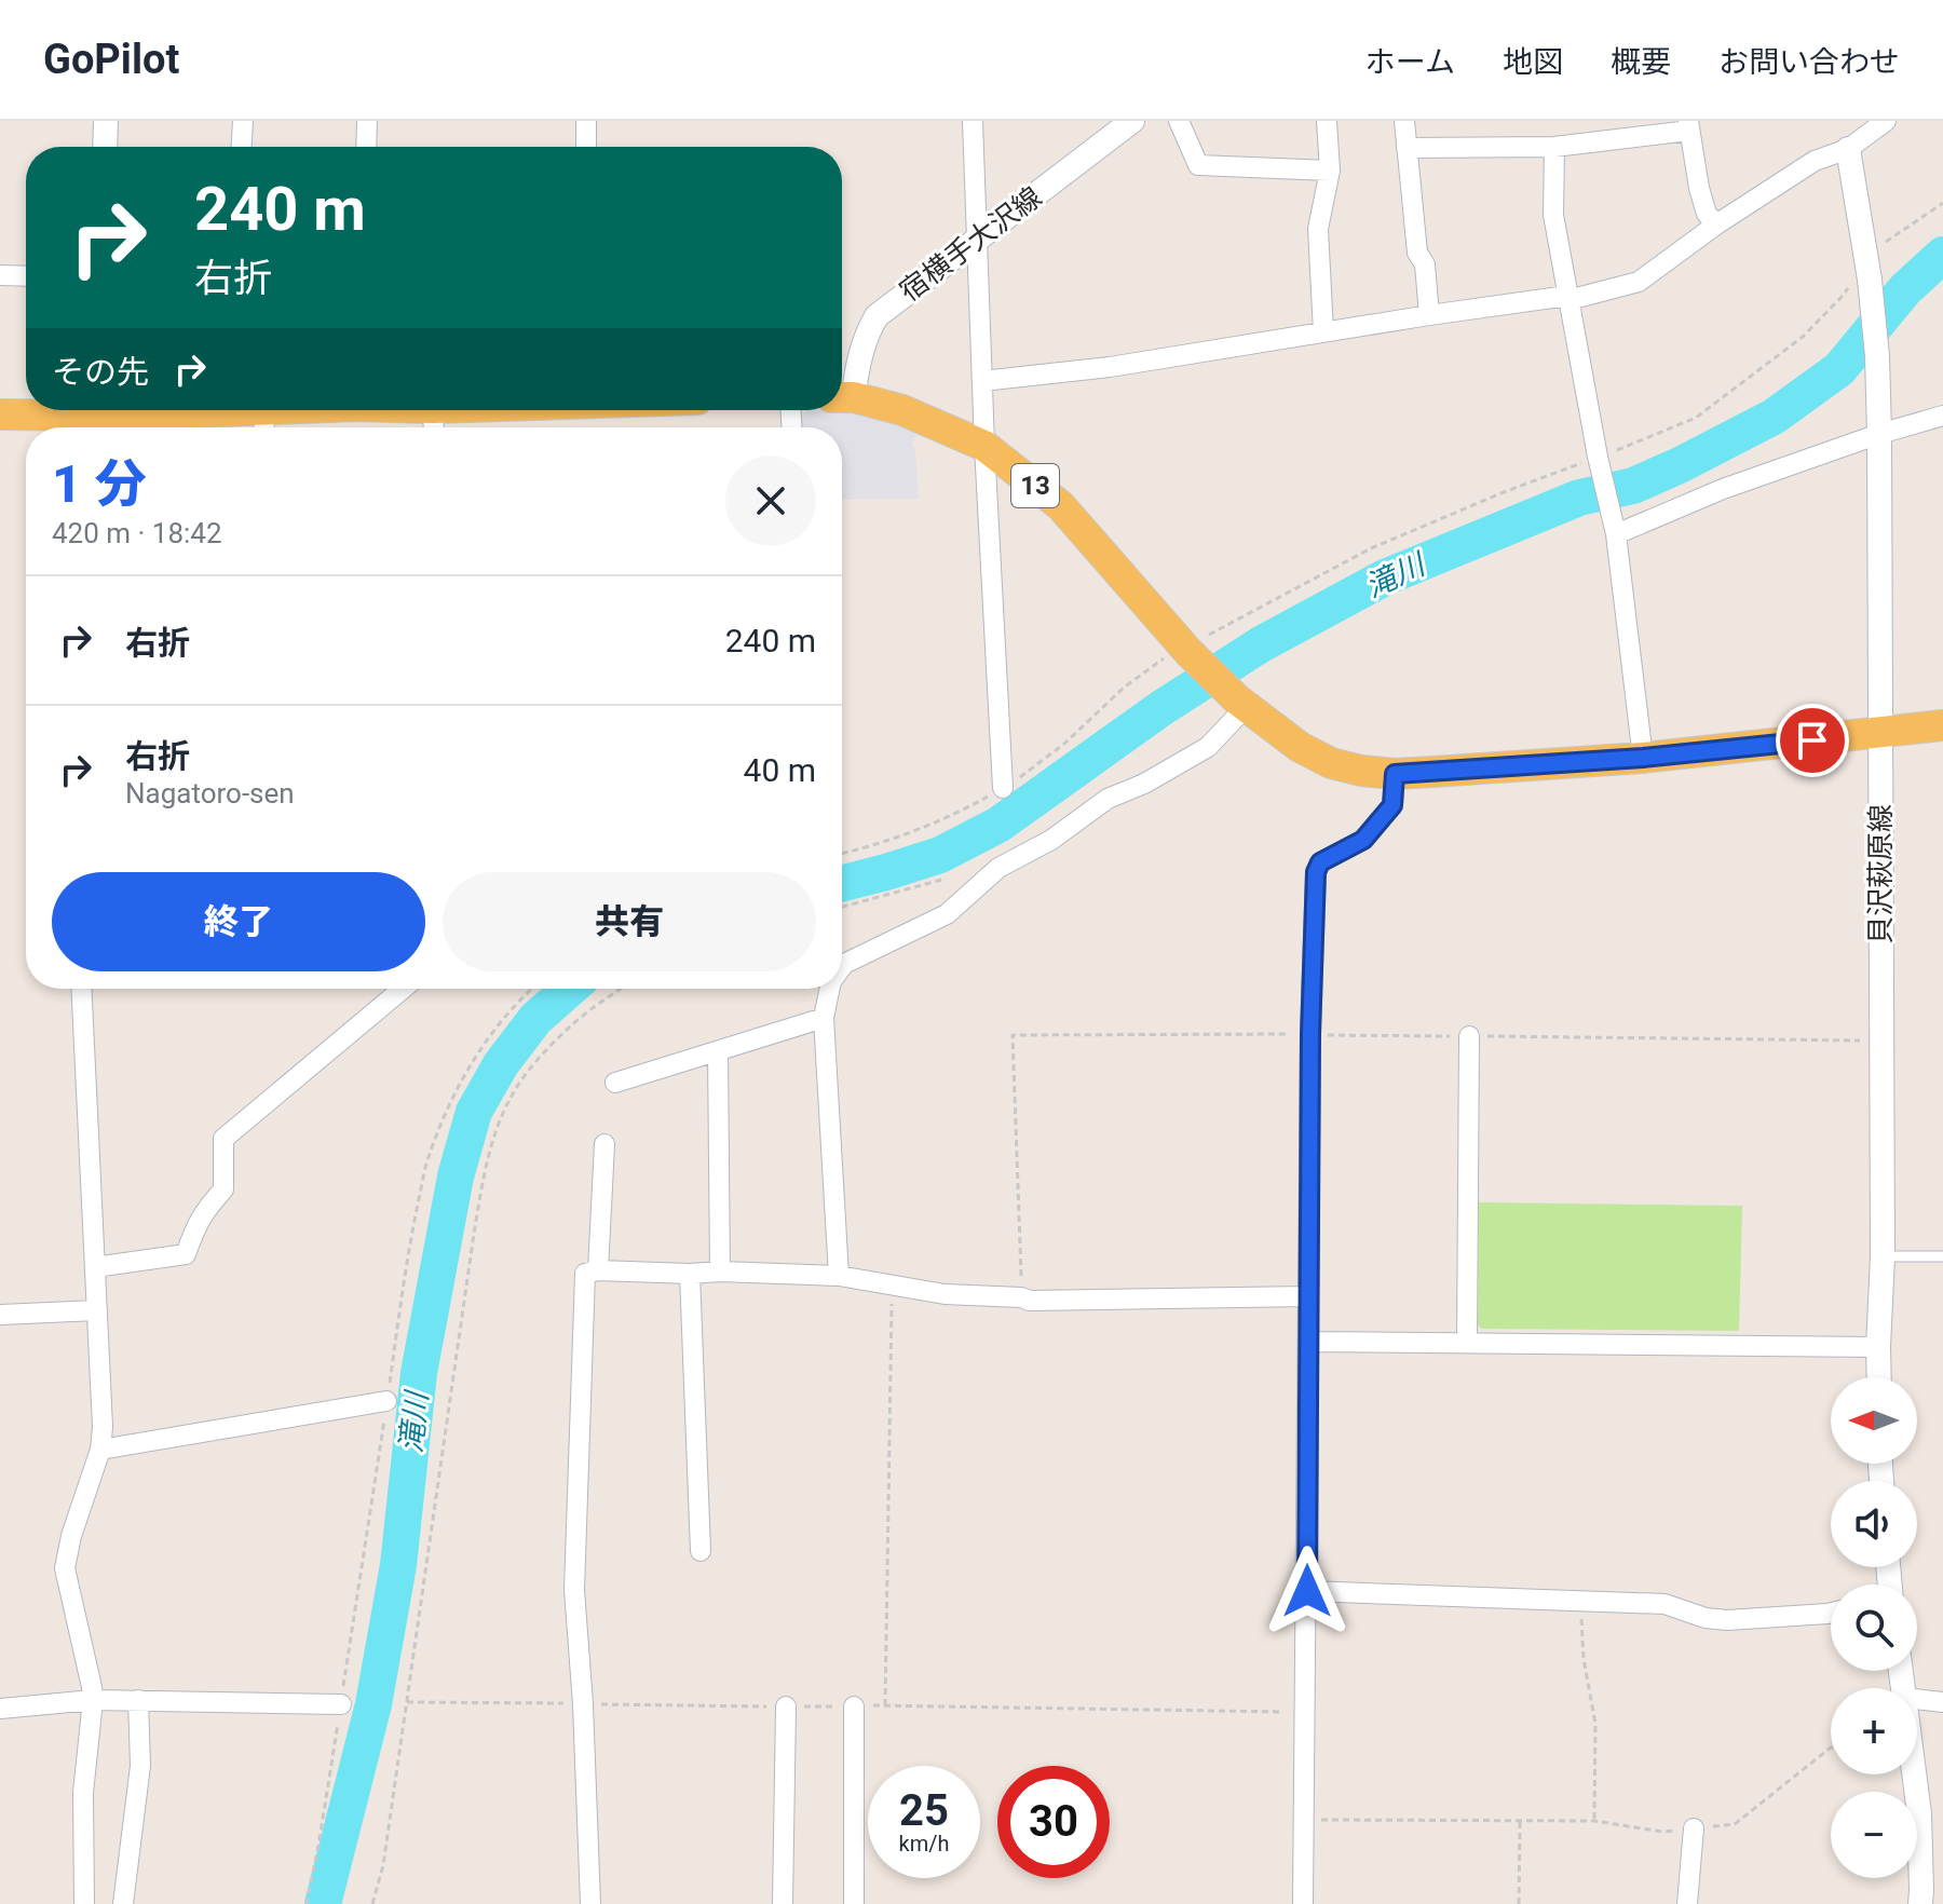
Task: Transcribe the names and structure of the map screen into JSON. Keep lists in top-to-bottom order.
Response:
{
  "streets": {
    "main road": ["13"],
    "street": ["宿横手大沢線", "貝沢萩原線"]
  },
  "crossings": [
    ["宿横手大沢線", "13"],
    ["13", "貝沢萩原線"]
  ],
  "water": ["滝川"],
  "north": "left",
  "page": {
    "header": "GoPilot",
    "nav": [
      "ホーム",
      "地図",
      "概要",
      "お問い合わせ"
    ],
    "turn": ["240 m", "右折"],
    "then": "その先",
    "heading": ["1 分", "420 m · 18:42"],
    "list": [
      {
        "name": "右折",
        "value": "240 m"
      },
      {
        "name": "右折",
        "note": "Nagatoro-sen",
        "value": "40 m"
      }
    ],
    "buttons": ["終了", "共有"],
    "map_buttons": ["+", "−"],
    "speed": "25 km/h",
    "limit": "30"
  }
}
